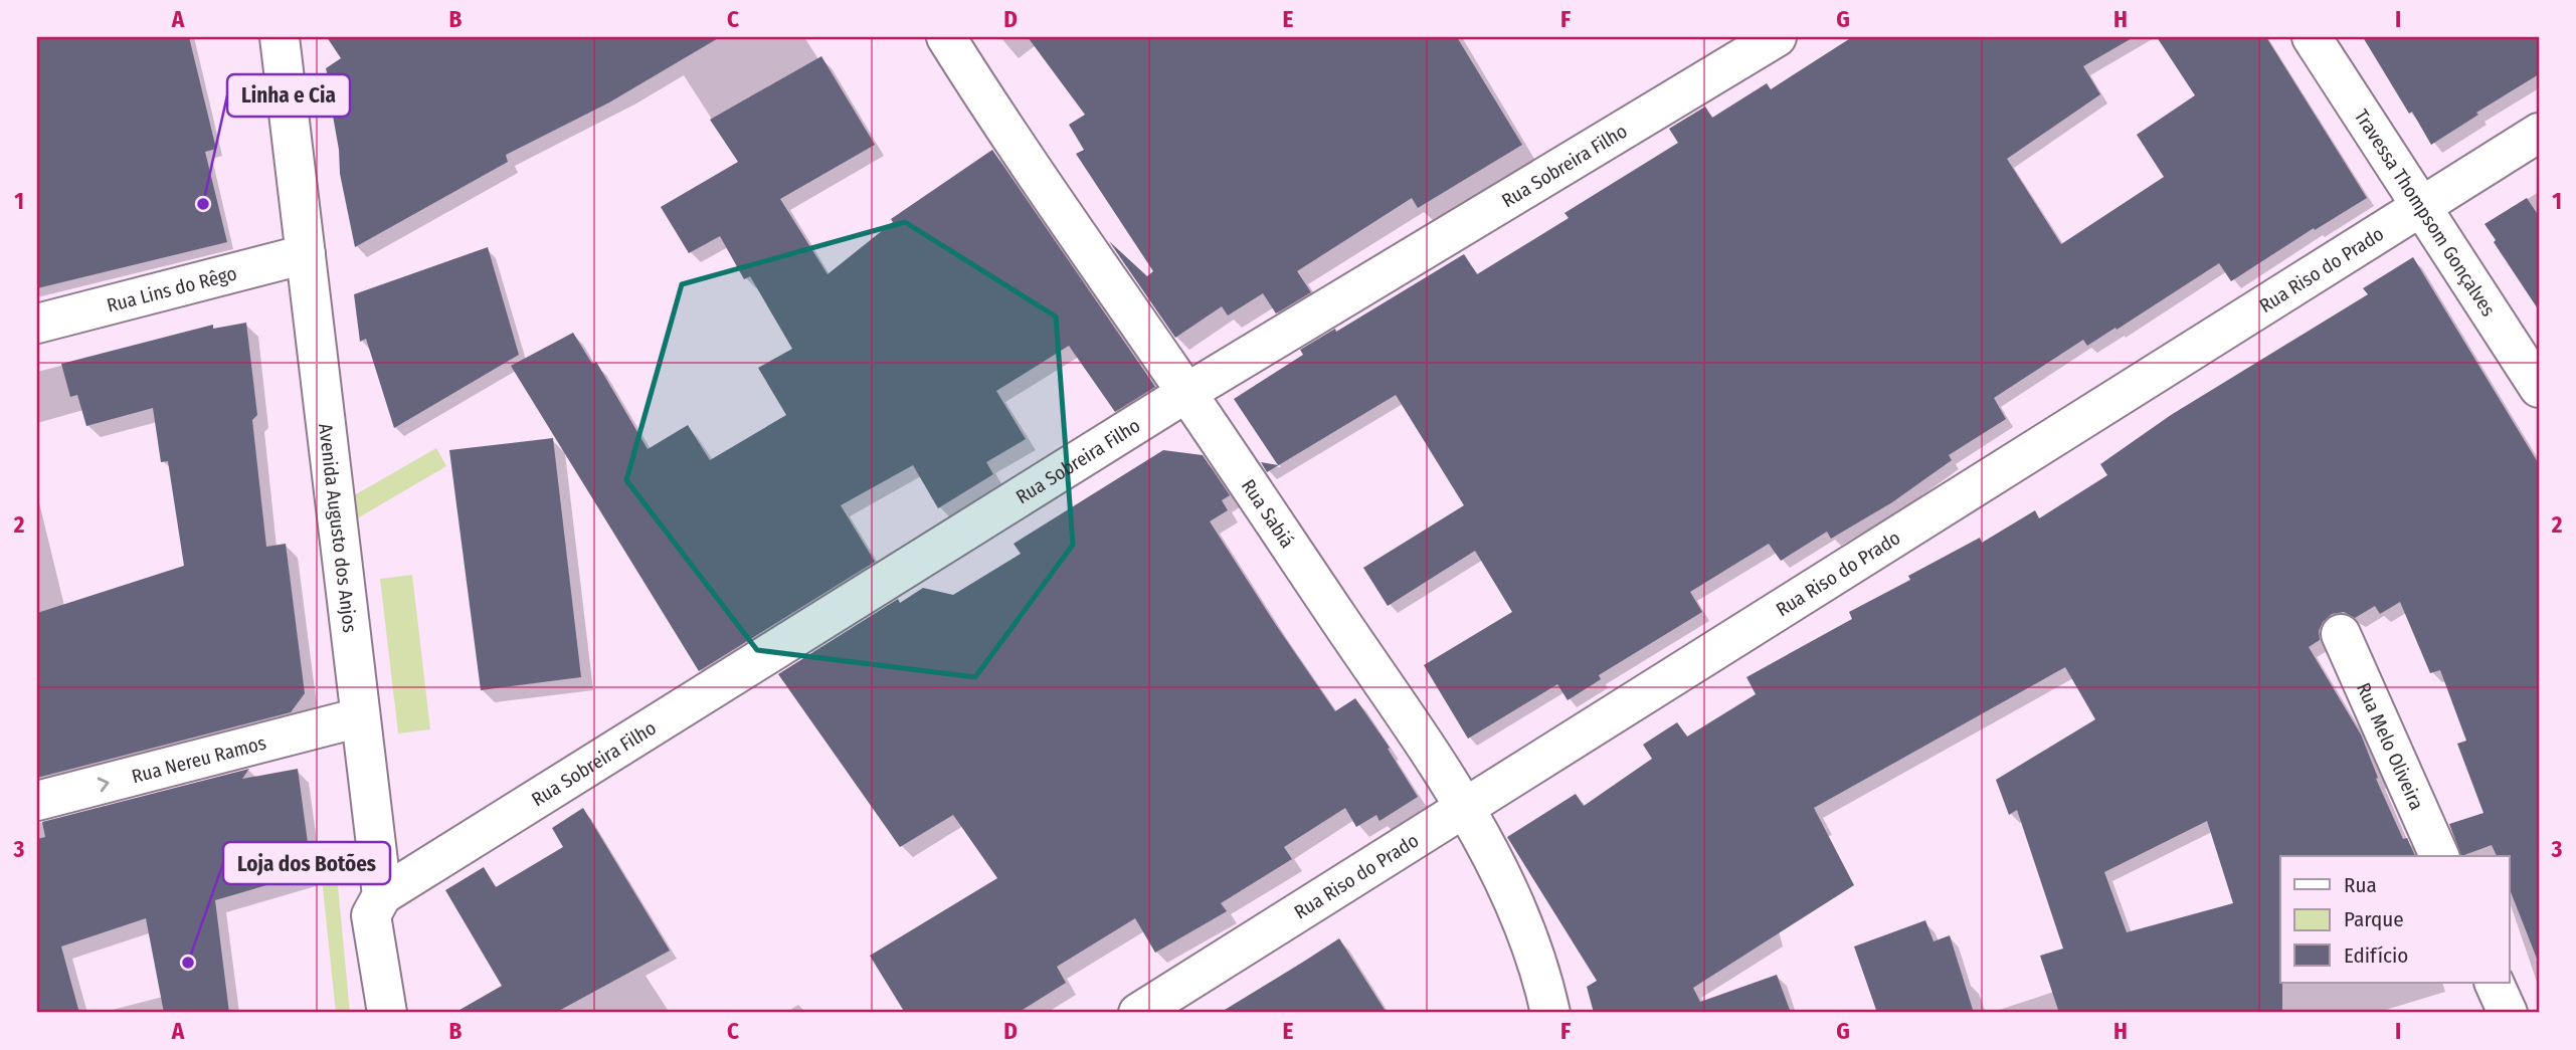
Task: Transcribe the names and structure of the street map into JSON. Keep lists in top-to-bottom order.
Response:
{
  "streets": {
    "street": [
      "Rua Sobreira Filho",
      "Travessa Thompsom Gonçalves",
      "Rua Riso do Prado",
      "Rua Lins do Rêgo",
      "Rua Sabiá",
      "Avenida Augusto dos Anjos",
      "Rua Melo Oliveira",
      "Rua Nereu Ramos"
    ]
  },
  "crossings": [
    ["Rua Sobreira Filho", "Rua Sabiá"],
    ["Rua Sobreira Filho", "Avenida Augusto dos Anjos"],
    ["Travessa Thompsom Gonçalves", "Rua Riso do Prado"],
    ["Rua Riso do Prado", "Rua Sabiá"],
    ["Rua Lins do Rêgo", "Avenida Augusto dos Anjos"],
    ["Avenida Augusto dos Anjos", "Rua Nereu Ramos"]
  ],
  "one_way": ["Rua Nereu Ramos"],
  "places": ["Linha e Cia", "Loja dos Botões"],
  "legend": ["Rua", "Parque", "Edifício"],
  "grid": {
    "columns": [
      "A",
      "B",
      "C",
      "D",
      "E",
      "F",
      "G",
      "H",
      "I"
    ],
    "rows": ["1", "2", "3"]
  }
}
